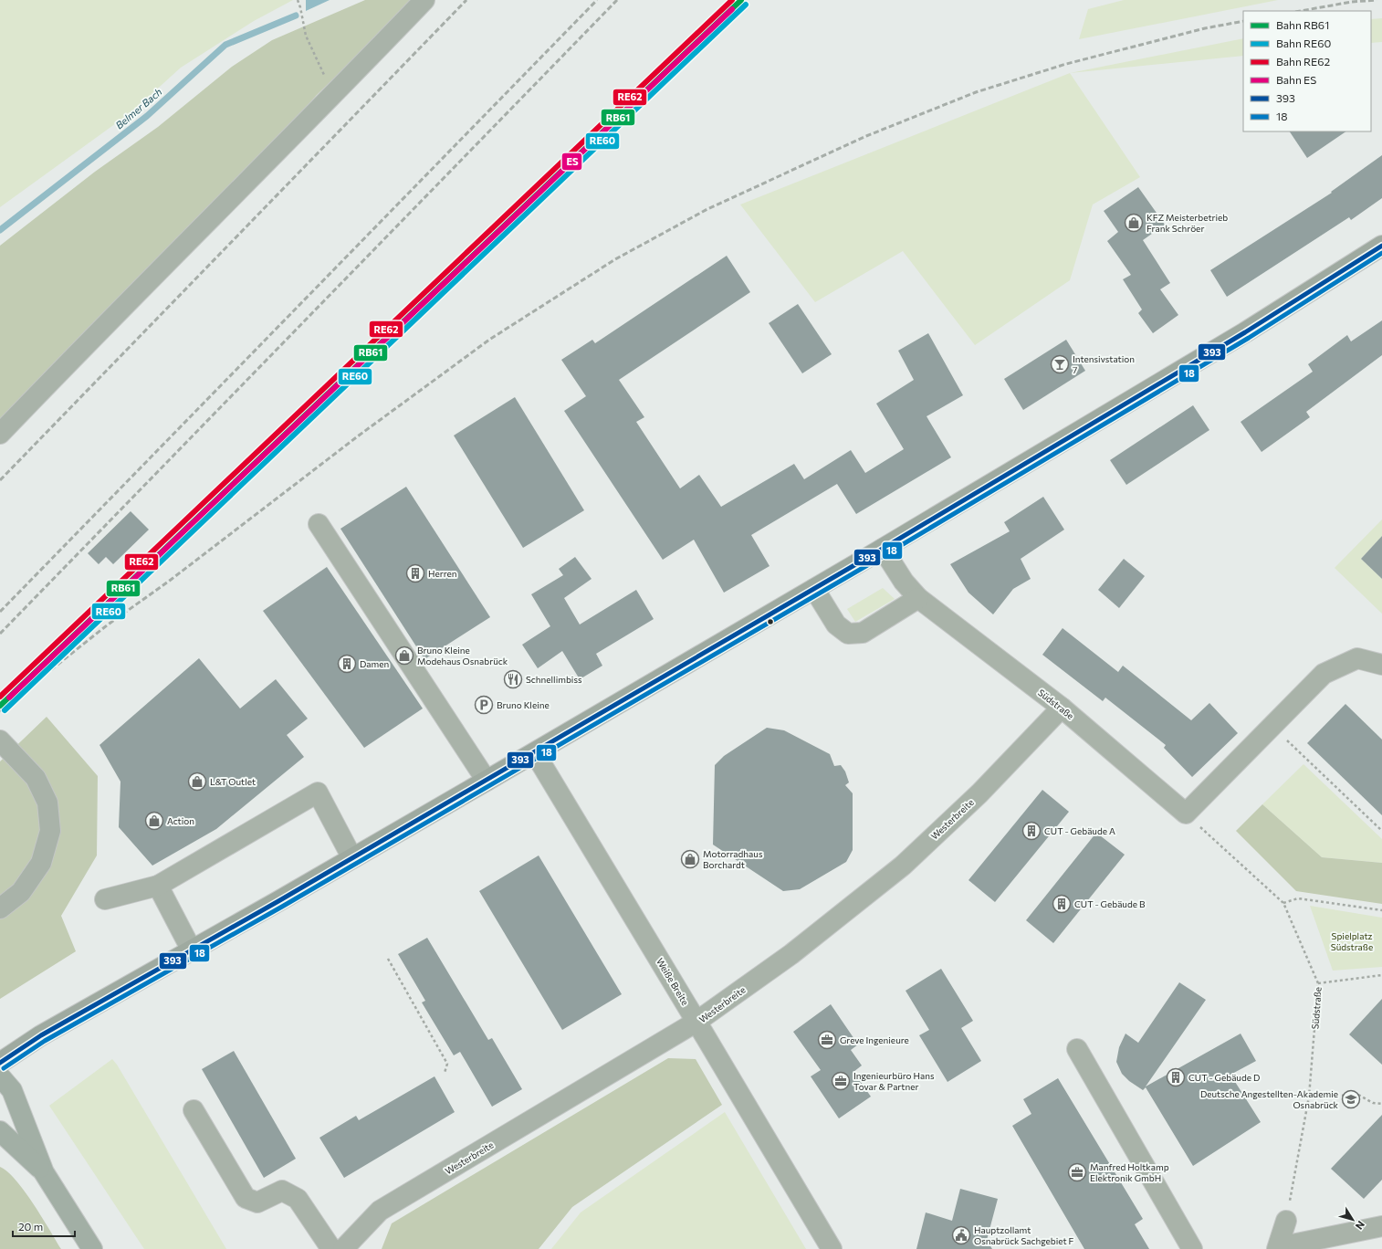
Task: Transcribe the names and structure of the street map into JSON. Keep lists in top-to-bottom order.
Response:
{
  "streets": {
    "street": ["Südstraße", "Westerbreite", "Weiße Breite"]
  },
  "crossings": [
    ["Südstraße", "Westerbreite"],
    ["Westerbreite", "Weiße Breite"]
  ],
  "water": ["Belmer Bach"],
  "parks": ["Spielplatz Südstraße"],
  "places": {
    "shop": [
      "KFZ Meisterbetrieb Frank Schröer",
      "Bruno Kleine Modehaus Osnabrück",
      "L&T Outlet",
      "Action",
      "Motorradhaus Borchardt"
    ],
    "bar": ["Intensivstation 7"],
    "building": [
      "Herren",
      "Damen",
      "CUT - Gebäude A",
      "CUT - Gebäude B",
      "CUT - Gebäude D"
    ],
    "restaurant": ["Schnellimbiss"],
    "parking": ["Bruno Kleine"],
    "office": ["Greve Ingenieure", "Ingenieurbüro Hans Tovar & Partner", "Manfred Holtkamp Elektronik GmbH"],
    "school or university": ["Deutsche Angestellten-Akademie Osnabrück"],
    "public building": ["Hauptzollamt Osnabrück Sachgebiet F"]
  },
  "lines": [
    "rail line RB61",
    "rail line RE62",
    "rail line RE60",
    "rail line ES",
    "transit line 393",
    "transit line 18"
  ],
  "legend": [
    "Bahn RB61",
    "Bahn RE60",
    "Bahn RE62",
    "Bahn ES",
    "393",
    "18"
  ],
  "scale_bar": "20 m",
  "north": "bottom right"
}
